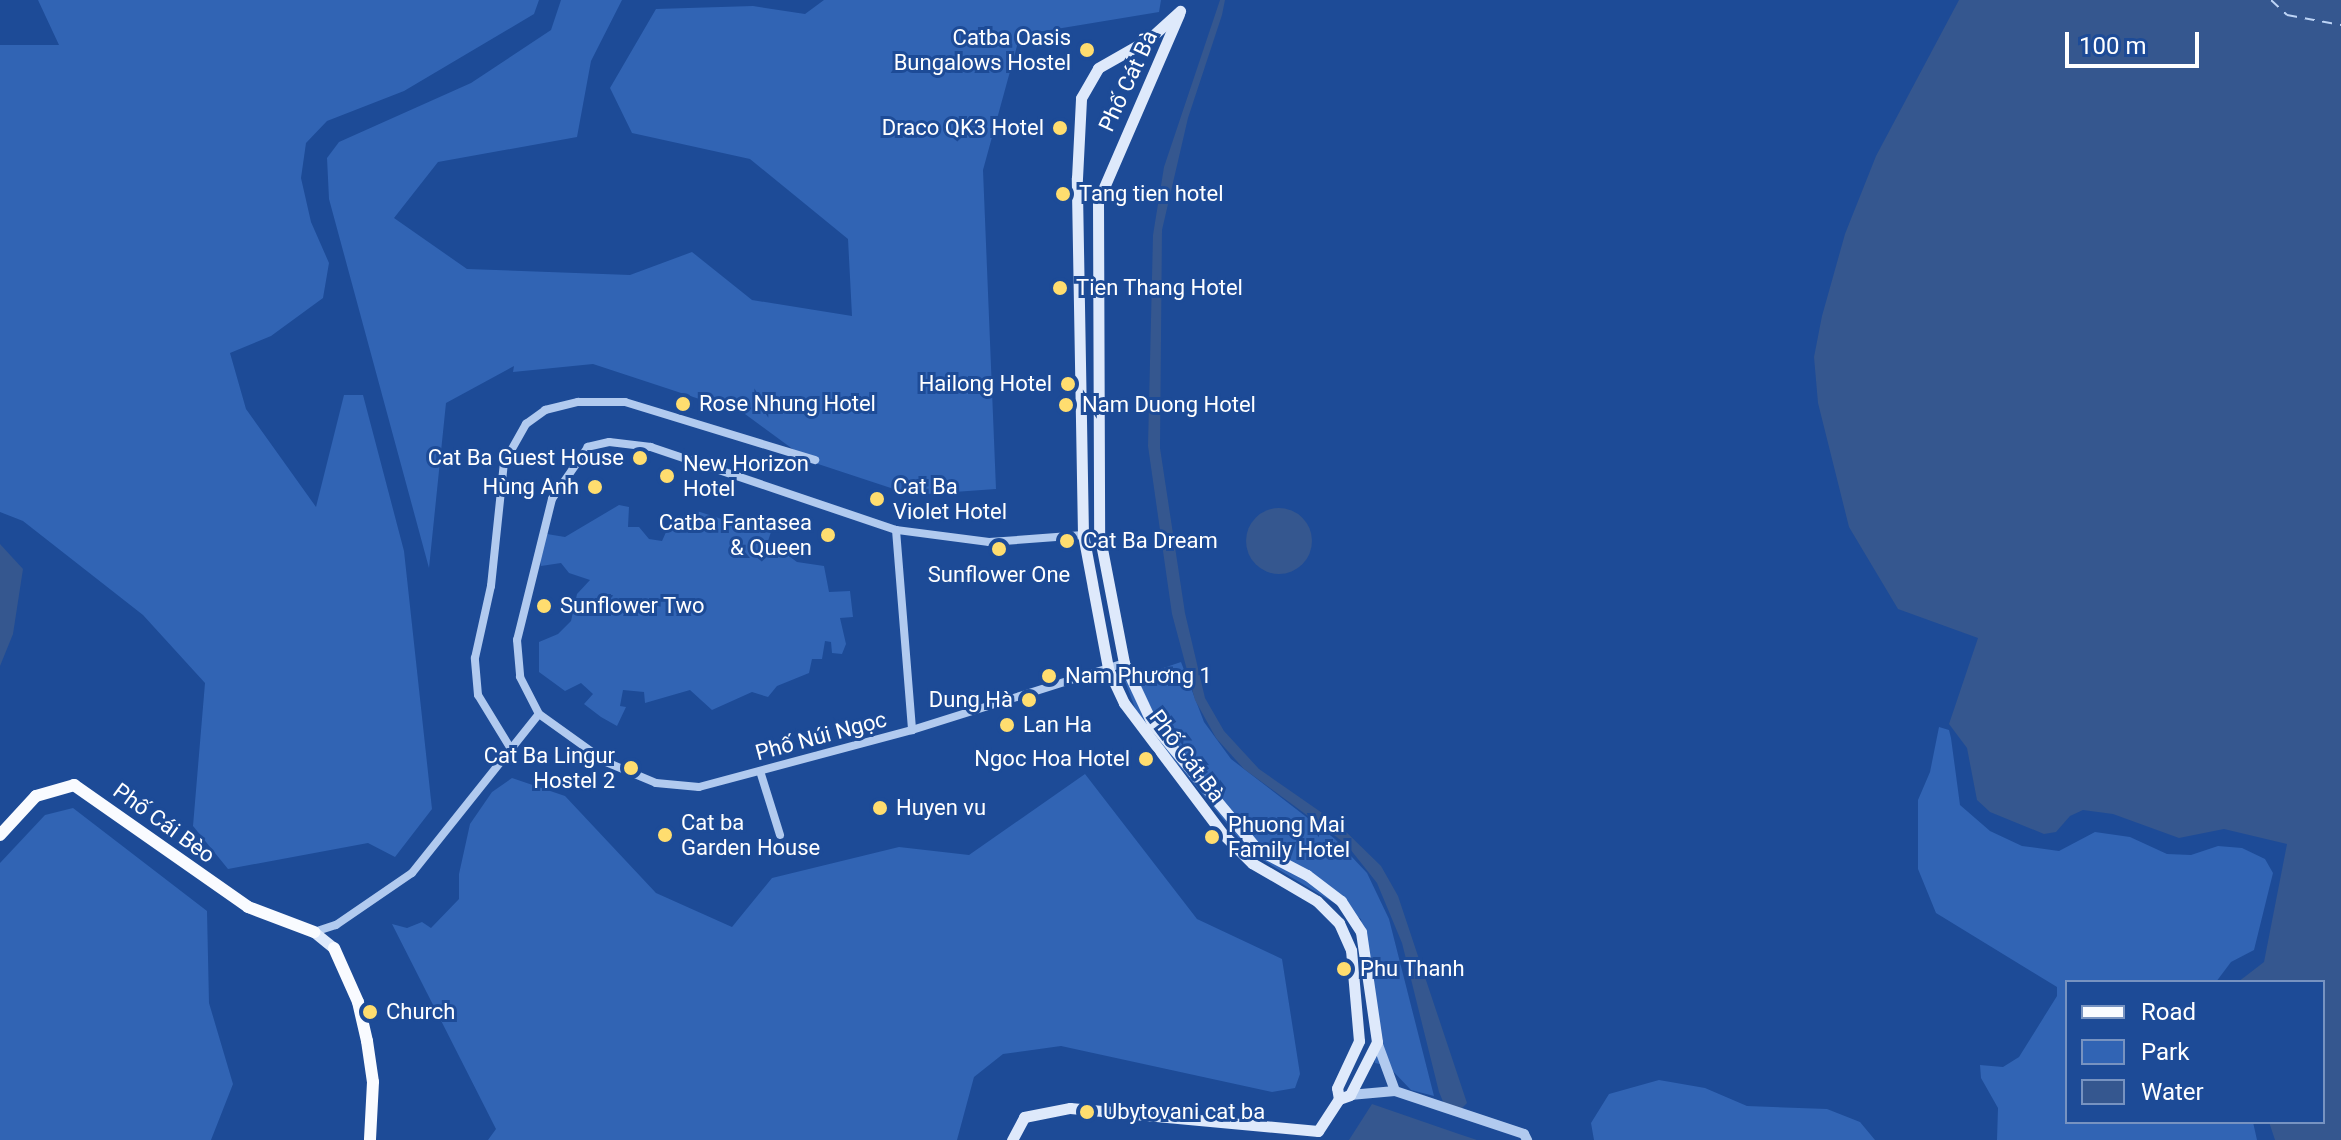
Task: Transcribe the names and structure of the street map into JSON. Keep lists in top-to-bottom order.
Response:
{
  "streets": {
    "main road": ["Phố Cát Bà", "Phố Cái Bèo"],
    "street": ["Phố Núi Ngọc"]
  },
  "crossings": [
    ["Phố Cát Bà", "Phố Núi Ngọc"]
  ],
  "places": [
    "Catba Oasis Bungalows Hostel",
    "Draco QK3 Hotel",
    "Tang tien hotel",
    "Tien Thang Hotel",
    "Hailong Hotel",
    "Rose Nhung Hotel",
    "Nam Duong Hotel",
    "Cat Ba Guest House",
    "New Horizon Hotel",
    "Hùng Anh",
    "Cat Ba Violet Hotel",
    "Catba Fantasea & Queen",
    "Cat Ba Dream",
    "Sunflower One",
    "Sunflower Two",
    "Nam Phương 1",
    "Dung Hà",
    "Lan Ha",
    "Ngoc Hoa Hotel",
    "Cat Ba Lingur Hostel 2",
    "Huyen vu",
    "Cat ba Garden House",
    "Phuong Mai Family Hotel",
    "Phu Thanh",
    "Church",
    "Ubytovani cat ba"
  ],
  "legend": ["Road", "Park", "Water"],
  "scale_bar": "100 m"
}
